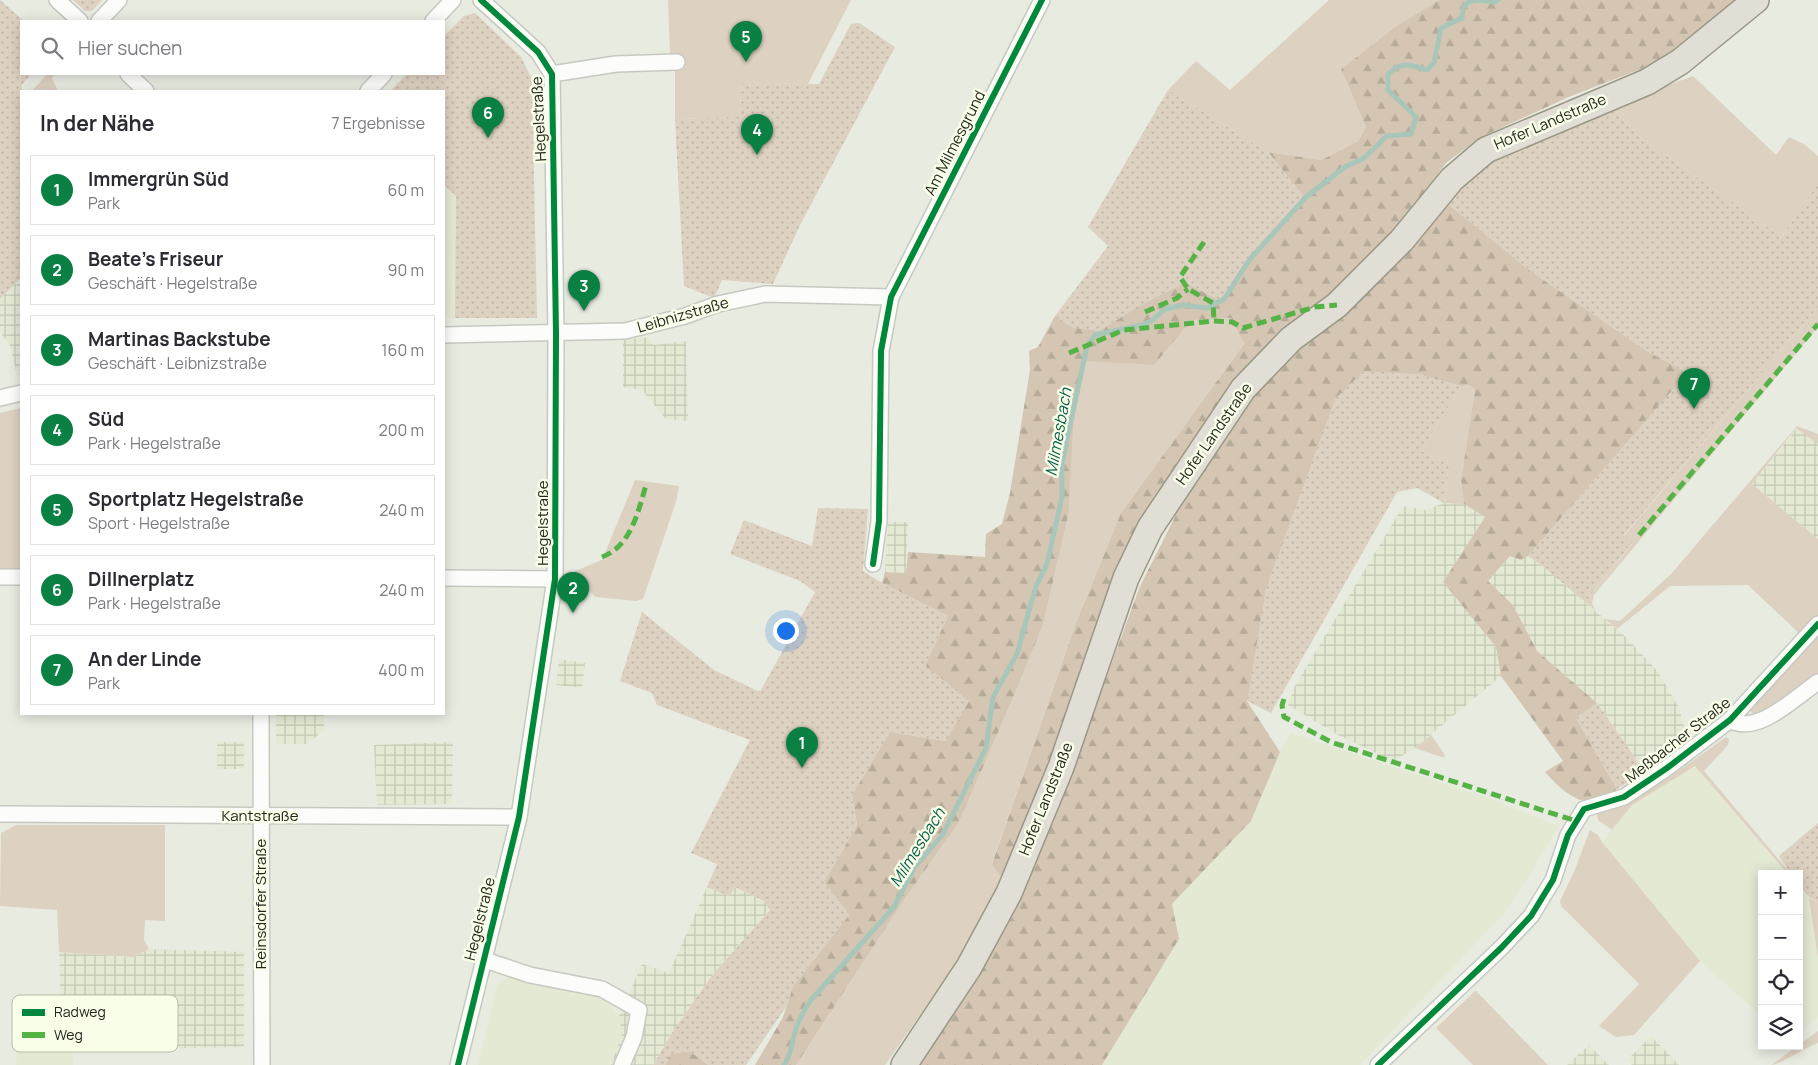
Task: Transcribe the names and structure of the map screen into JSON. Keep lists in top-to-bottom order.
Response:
{
  "streets": {
    "main road": ["Hofer Landstraße"],
    "street": [
      "Hegelstraße",
      "Am Milmesgrund",
      "Leibnizstraße",
      "Meßbacher Straße",
      "Kantstraße",
      "Reinsdorfer Straße"
    ]
  },
  "crossings": [
    ["Hegelstraße", "Leibnizstraße"],
    ["Hegelstraße", "Kantstraße"],
    ["Am Milmesgrund", "Leibnizstraße"],
    ["Kantstraße", "Reinsdorfer Straße"]
  ],
  "water": ["Milmesbach"],
  "legend": ["Radweg", "Weg"],
  "page": {
    "search": "Hier suchen",
    "pins": [
      "5",
      "6",
      "4",
      "3",
      "7",
      "2",
      "1"
    ],
    "heading": ["In der Nähe", "7 Ergebnisse"],
    "list": [
      {
        "mark": "1",
        "name": "Immergrün Süd",
        "note": "Park",
        "value": "60 m"
      },
      {
        "mark": "2",
        "name": "Beate's Friseur",
        "note": "Geschäft · Hegelstraße",
        "value": "90 m"
      },
      {
        "mark": "3",
        "name": "Martinas Backstube",
        "note": "Geschäft · Leibnizstraße",
        "value": "160 m"
      },
      {
        "mark": "4",
        "name": "Süd",
        "note": "Park · Hegelstraße",
        "value": "200 m"
      },
      {
        "mark": "5",
        "name": "Sportplatz Hegelstraße",
        "note": "Sport · Hegelstraße",
        "value": "240 m"
      },
      {
        "mark": "6",
        "name": "Dillnerplatz",
        "note": "Park · Hegelstraße",
        "value": "240 m"
      },
      {
        "mark": "7",
        "name": "An der Linde",
        "note": "Park",
        "value": "400 m"
      }
    ],
    "map_buttons": ["+", "−"]
  }
}
